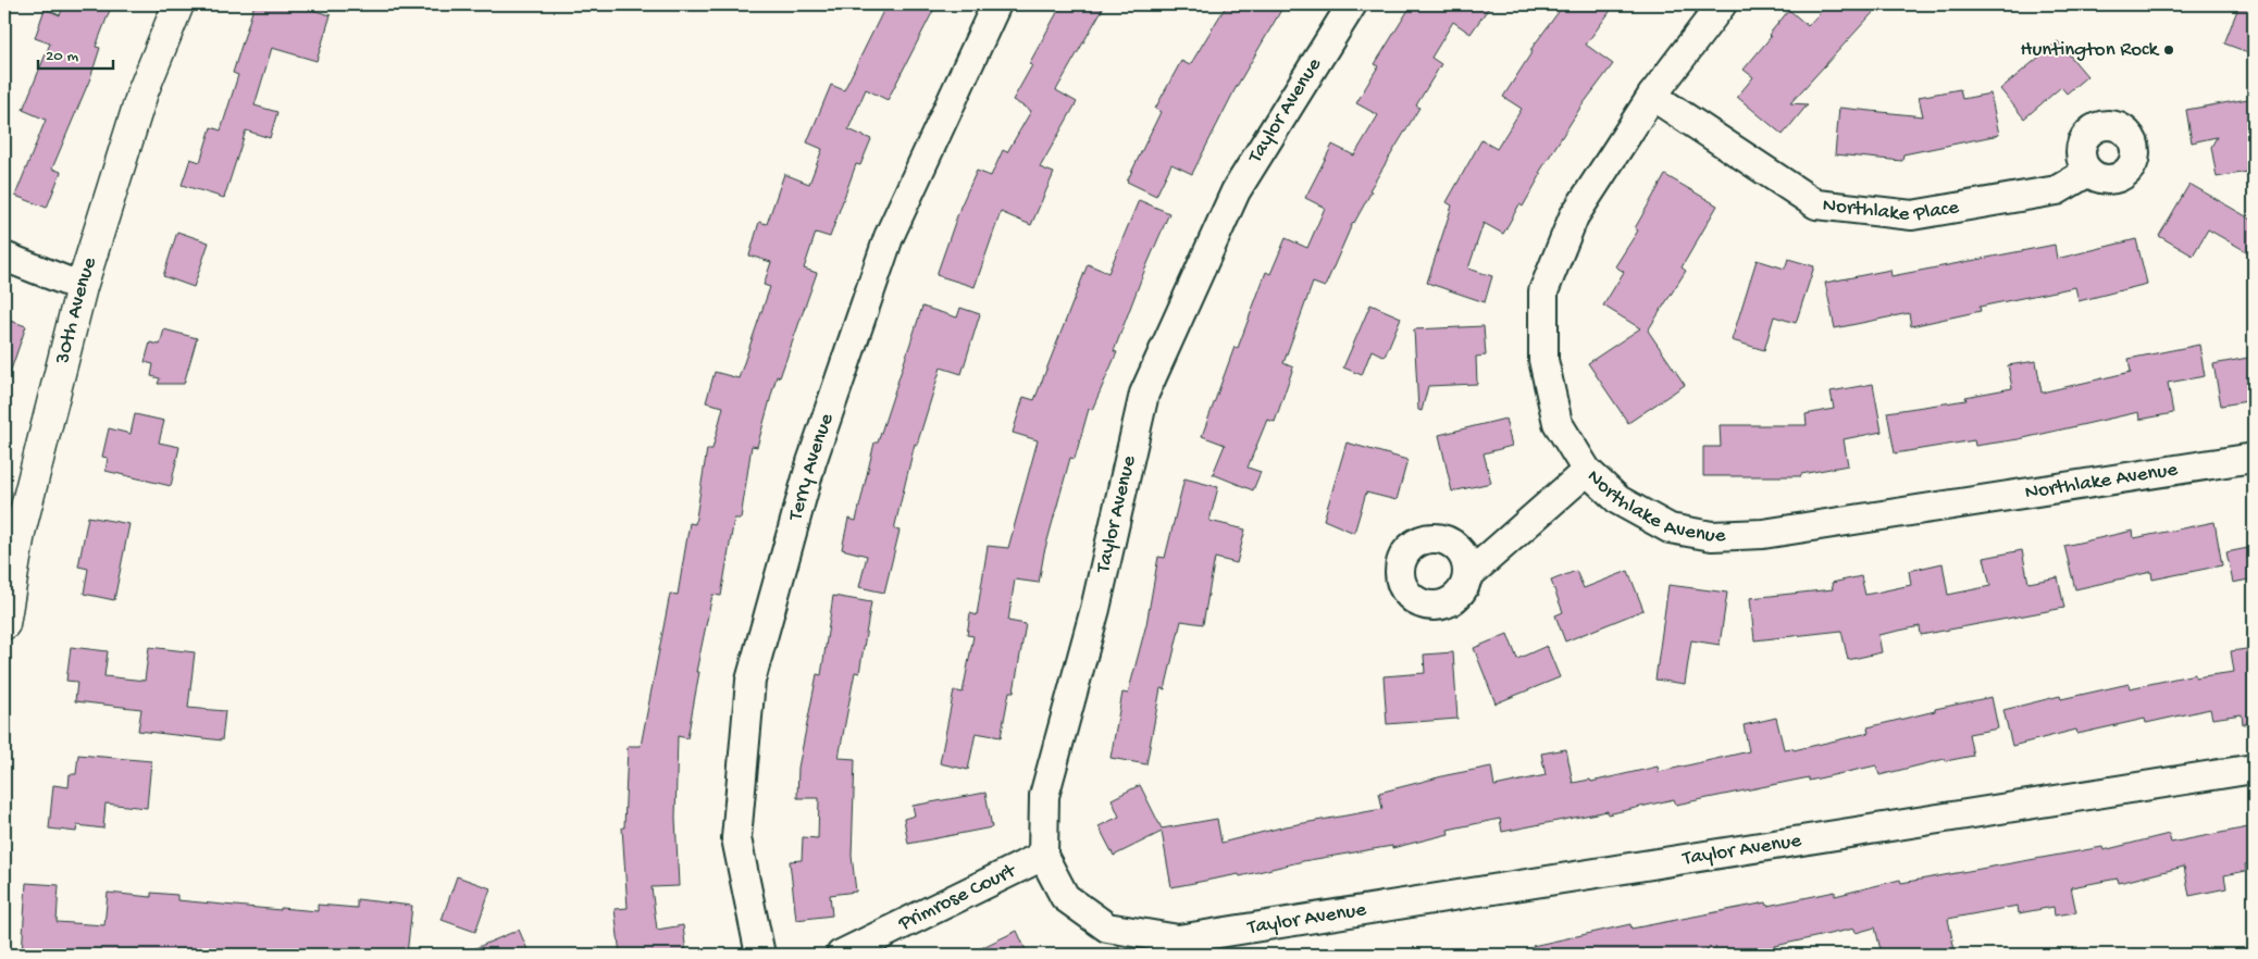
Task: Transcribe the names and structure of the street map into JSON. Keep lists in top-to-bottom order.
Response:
{
  "streets": {
    "street": [
      "Taylor Avenue",
      "Northlake Place",
      "30th Avenue",
      "Terry Avenue",
      "Northlake Avenue",
      "Primrose Court"
    ]
  },
  "crossings": [
    ["Taylor Avenue", "Primrose Court"],
    ["Northlake Place", "Northlake Avenue"]
  ],
  "places": ["Huntington Rock"],
  "scale_bar": "20 m"
}
